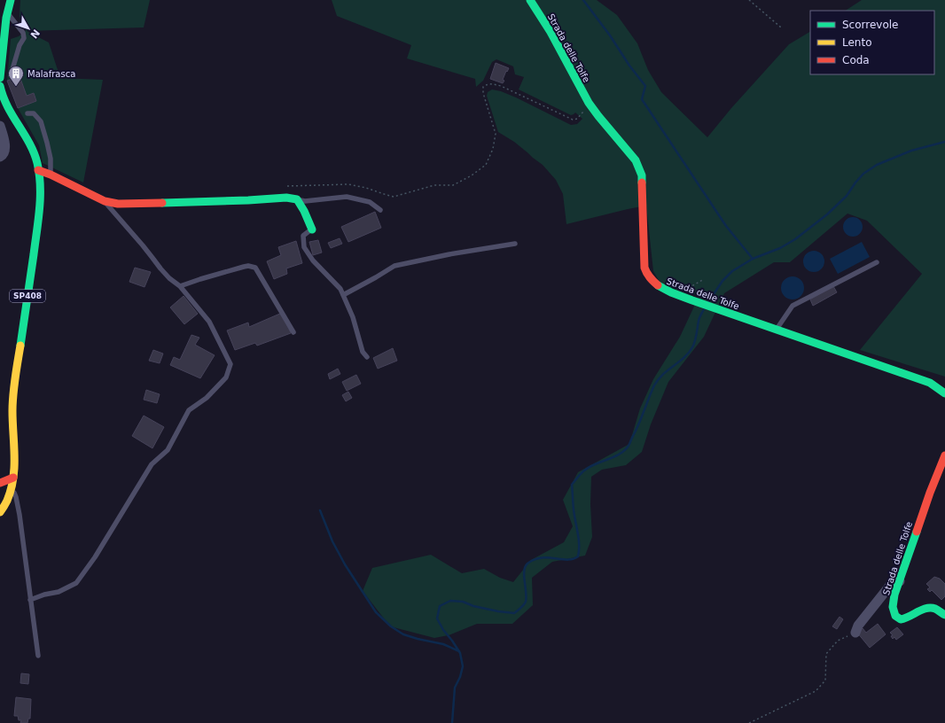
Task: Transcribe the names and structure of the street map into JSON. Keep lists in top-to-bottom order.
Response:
{
  "streets": {
    "street": ["Strada delle Tolfe", "SP408"]
  },
  "places": {
    "building": ["Malafrasca"]
  },
  "legend": ["Scorrevole", "Lento", "Coda"],
  "north": "bottom right"
}
